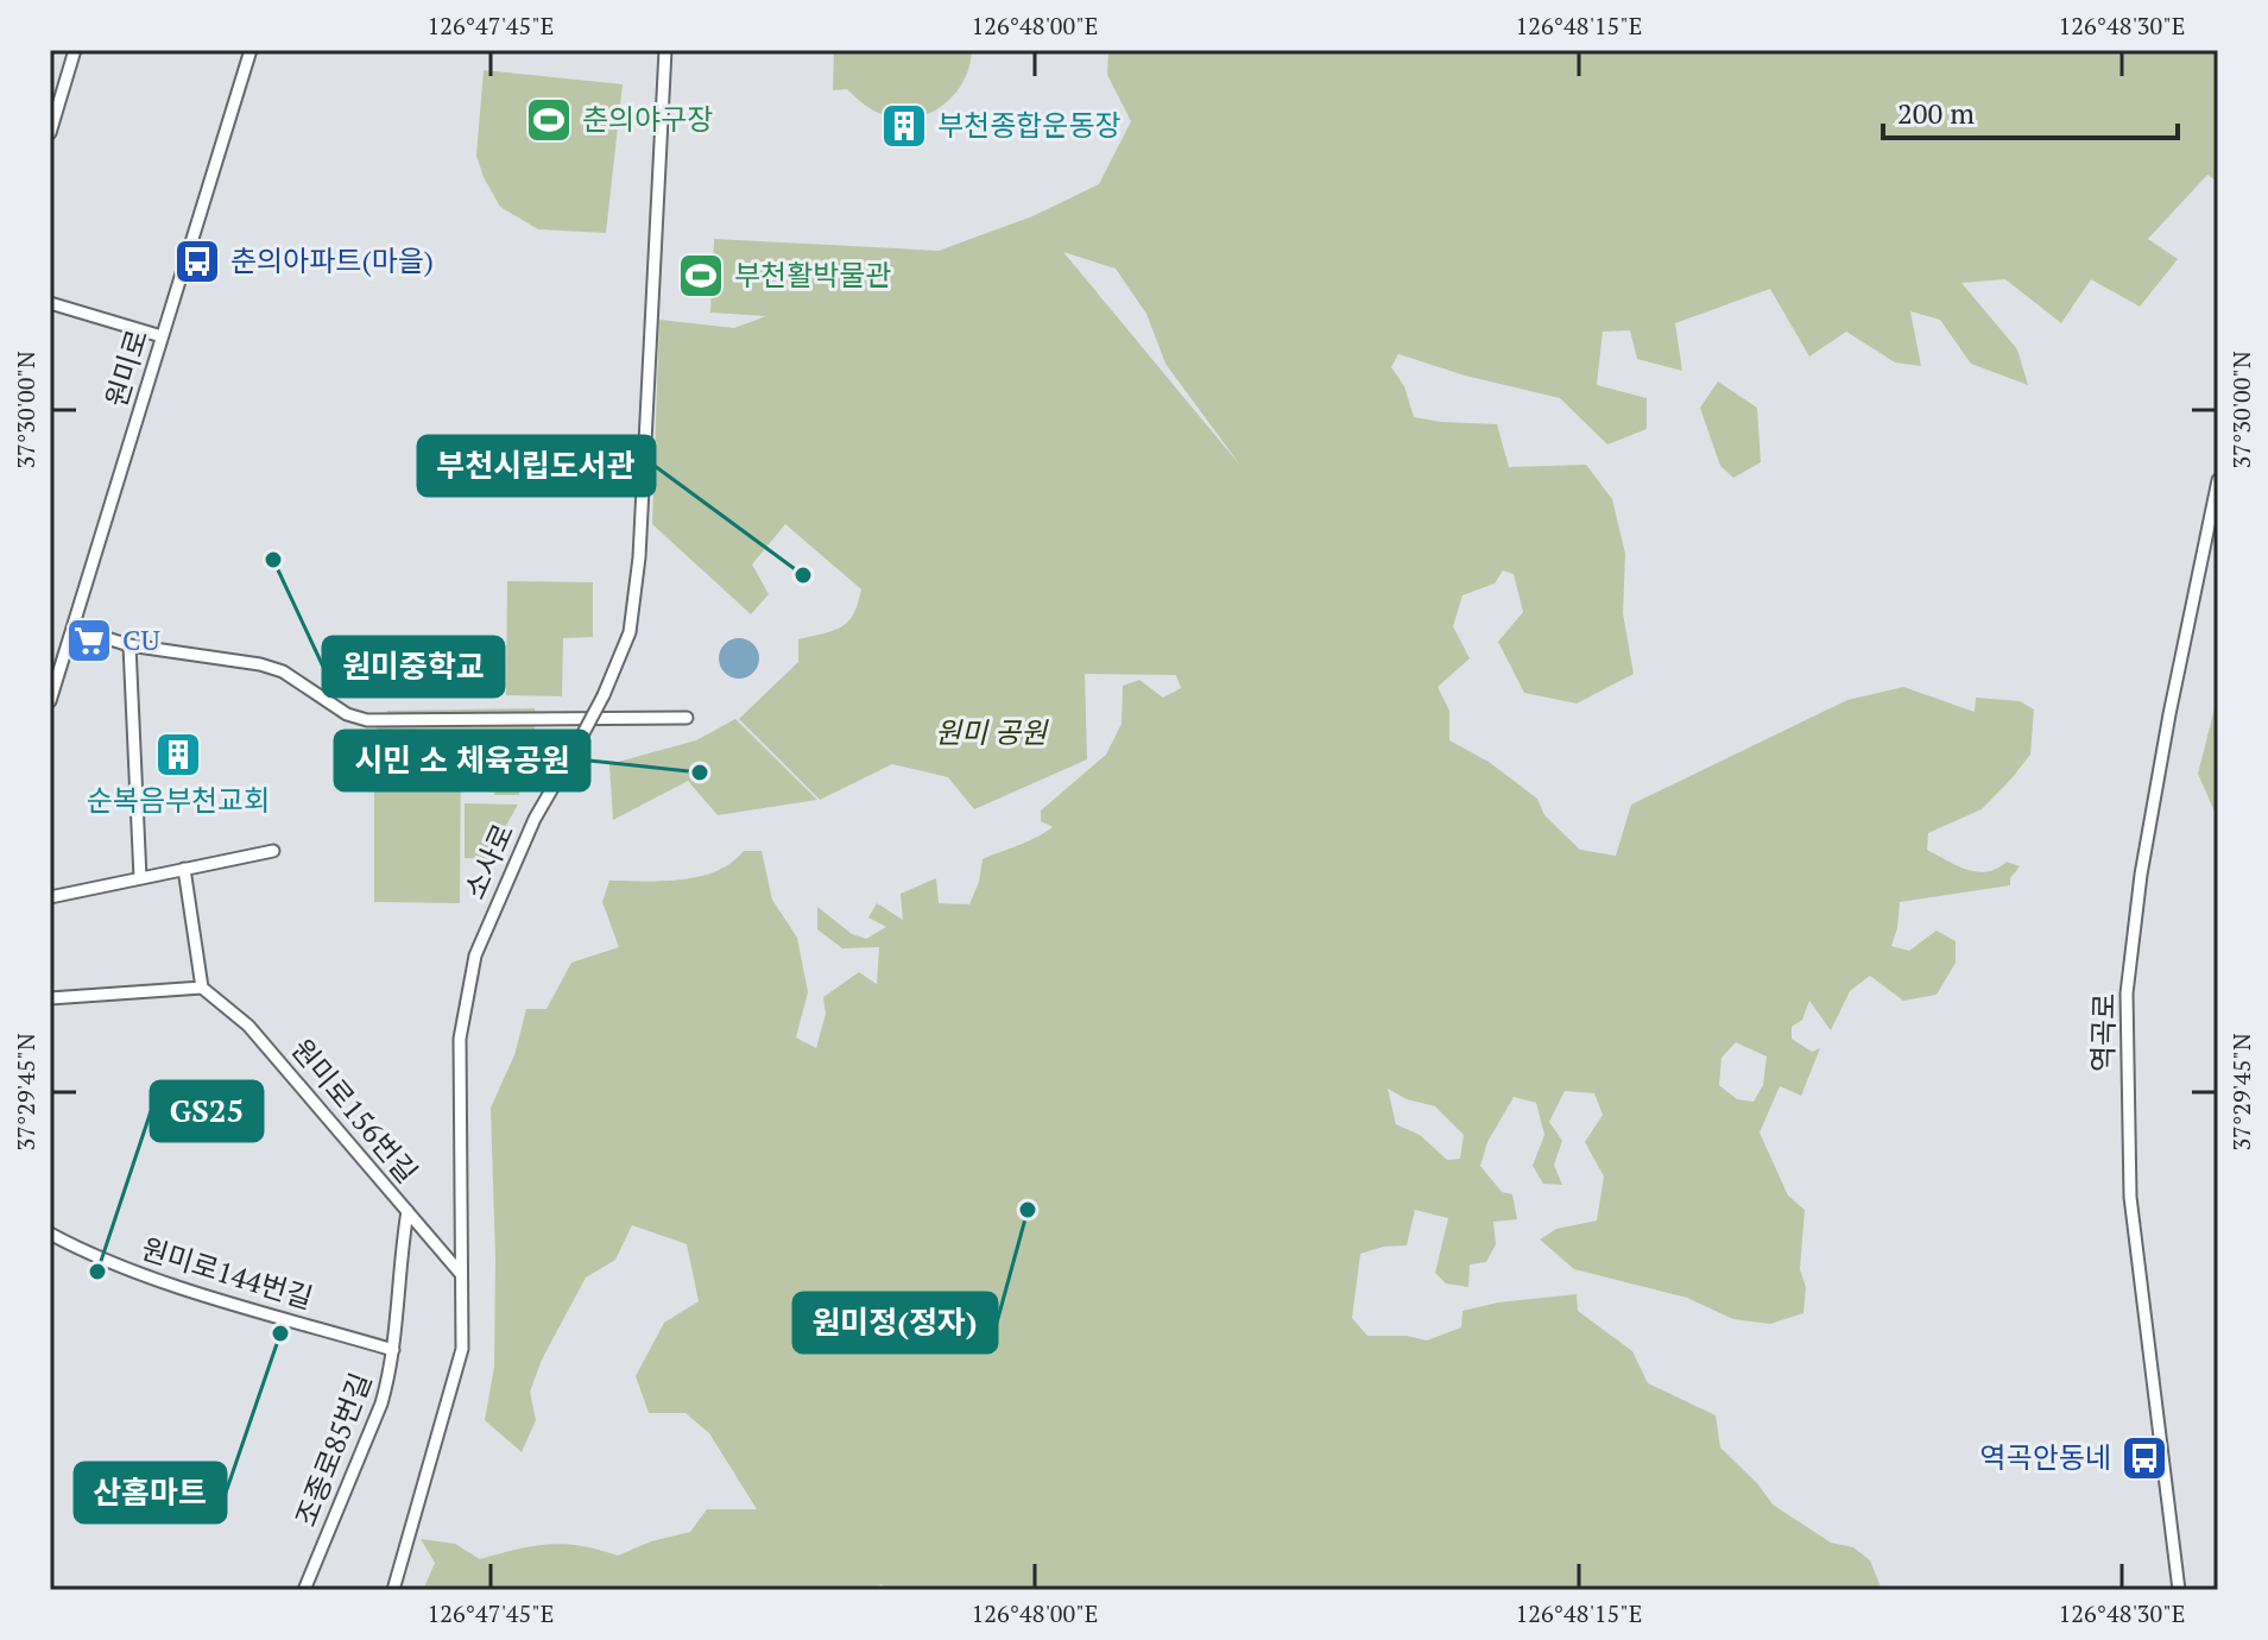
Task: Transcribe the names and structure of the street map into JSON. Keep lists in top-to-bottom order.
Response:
{
  "streets": {
    "street": [
      "원미로",
      "소사로",
      "역곡로",
      "원미로156번길",
      "원미로144번길",
      "조종로85번길"
    ]
  },
  "crossings": [
    ["소사로", "원미로156번길"],
    ["원미로156번길", "조종로85번길"],
    ["원미로144번길", "조종로85번길"]
  ],
  "parks": ["원미 공원"],
  "places": {
    "sports": ["춘의야구장", "부천활박물관"],
    "building": ["부천종합운동장", "순복음부천교회"],
    "bus stop": ["춘의아파트(마을)", "역곡안동네"],
    "other": [
      "원미중학교",
      "부천시립도서관",
      "시민 소 체육공원",
      "원미정(정자)",
      "GS25",
      "산홈마트"
    ],
    "supermarket": ["CU"]
  },
  "scale_bar": "200 m",
  "coordinates": [
    "126°47'45\"E",
    "126°48'00\"E",
    "126°48'15\"E",
    "126°48'30\"E",
    "37°30'00\"N",
    "37°29'45\"N"
  ]
}
